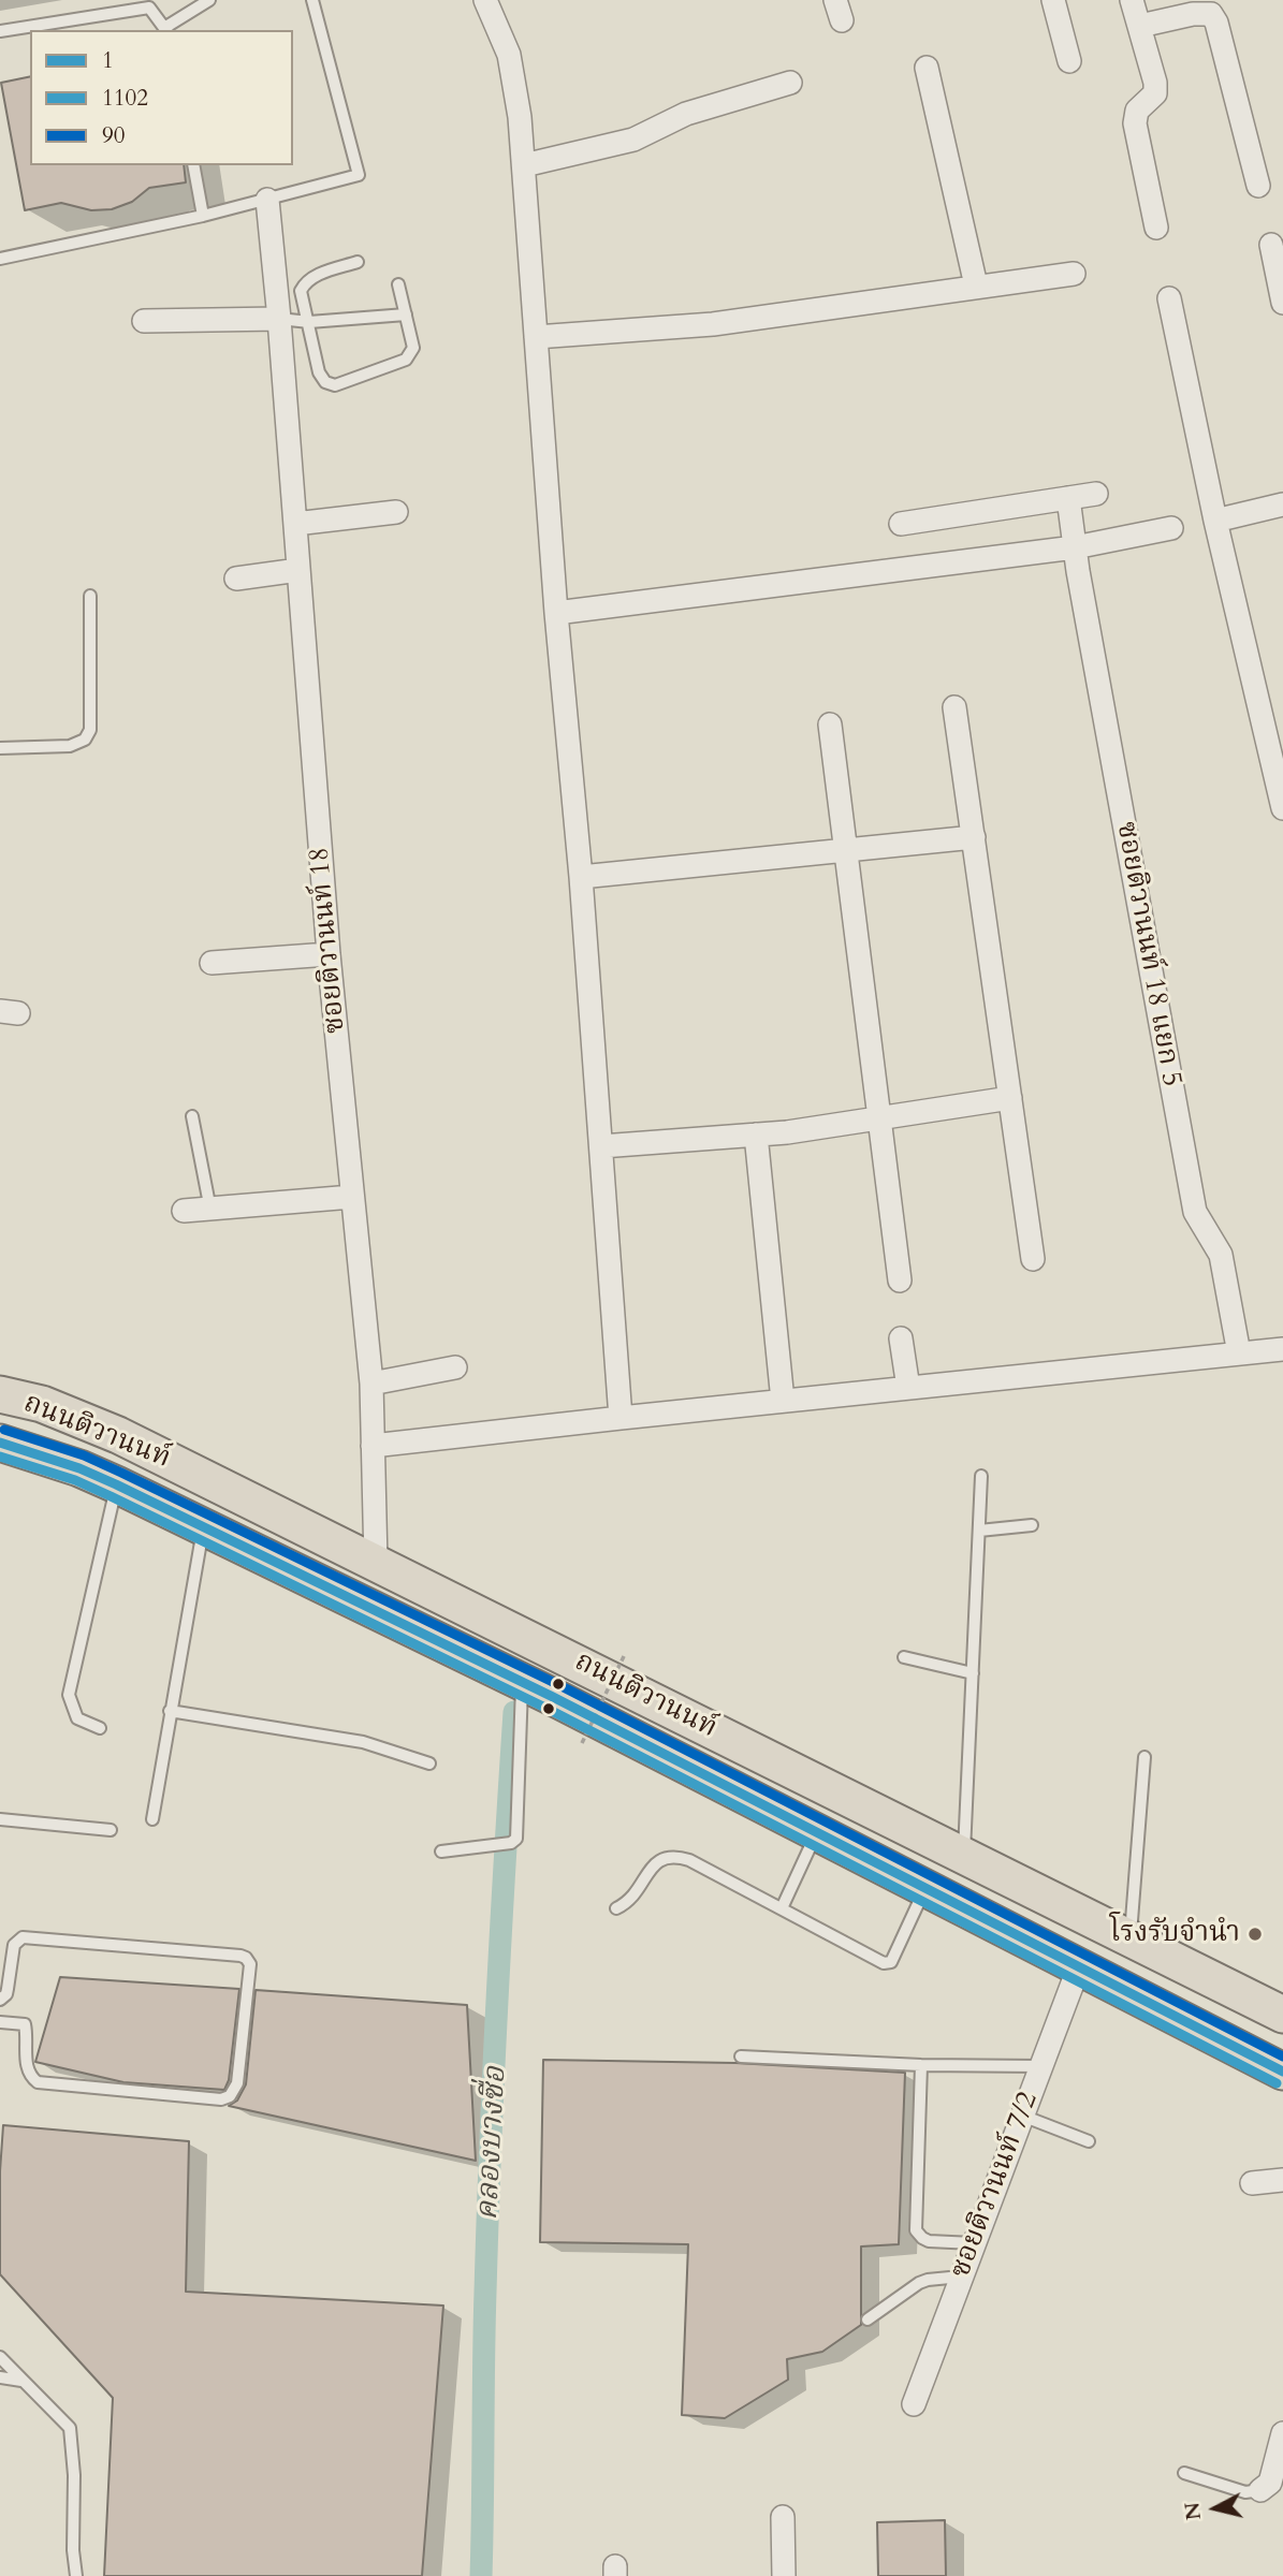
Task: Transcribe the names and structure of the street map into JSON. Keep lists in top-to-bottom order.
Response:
{
  "streets": {
    "main road": ["ถนนติวานนท์"],
    "street": ["ซอยติวานนท์ 18", "ซอยติวานนท์ 18 แยก 5", "ซอยติวานนท์ 7/2"]
  },
  "crossings": [
    ["ซอยติวานนท์ 18", "ถนนติวานนท์"],
    ["ถนนติวานนท์", "ซอยติวานนท์ 7/2"]
  ],
  "water": ["คลองบางซื่อ"],
  "places": ["โรงรับจำนำ"],
  "lines": ["transit line 90", "transit line 1", "transit line 1102"],
  "legend": ["1", "1102", "90"],
  "north": "left"
}
